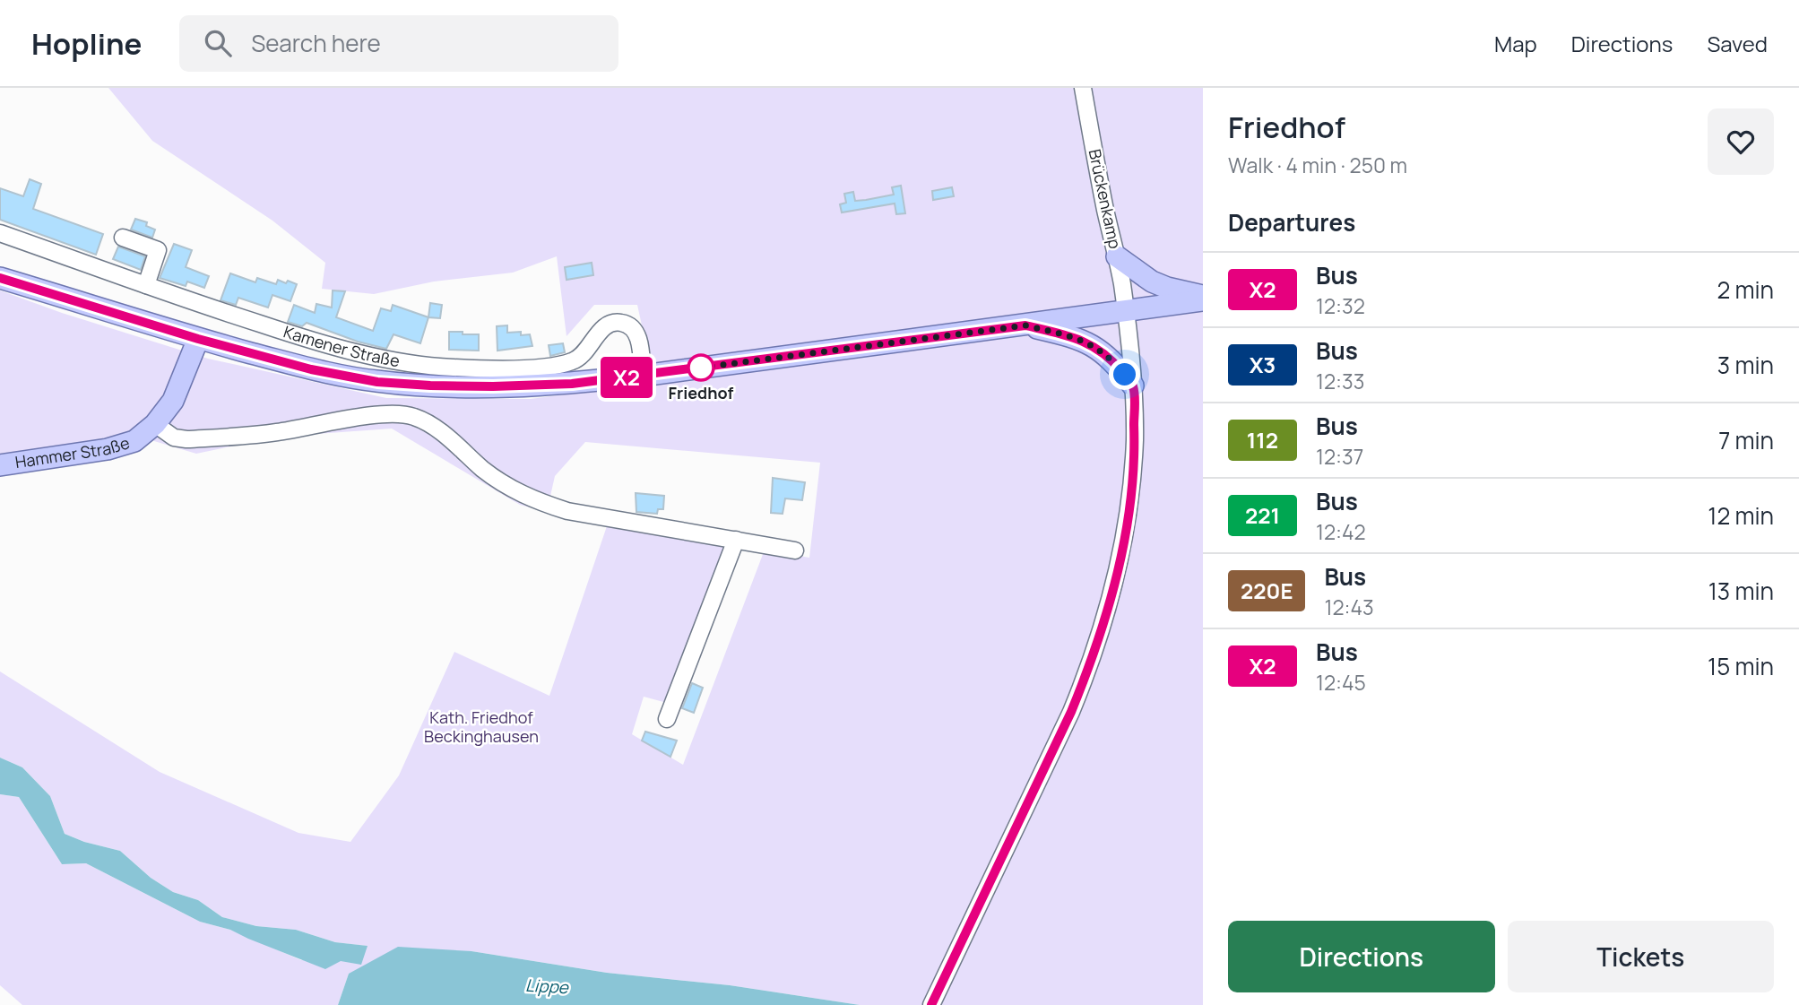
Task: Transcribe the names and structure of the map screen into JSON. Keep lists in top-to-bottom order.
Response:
{
  "streets": {
    "main road": ["Kamener Straße", "Hammer Straße"],
    "street": ["Brückenkamp"]
  },
  "crossings": [
    ["Brückenkamp", "Kamener Straße"],
    ["Kamener Straße", "Hammer Straße"]
  ],
  "water": ["Lippe"],
  "parks": ["Kath. Friedhof Beckinghausen"],
  "places": ["Friedhof"],
  "lines": ["bus line X2"],
  "page": {
    "header": "Hopline",
    "search": "Search here",
    "nav": ["Map", "Directions", "Saved"],
    "on_map": "X2",
    "heading": [
      ["Friedhof", "Walk · 4 min · 250 m"],
      "Departures"
    ],
    "list": [
      {
        "mark": "X2",
        "name": "Bus",
        "note": "12:32",
        "value": "2 min"
      },
      {
        "mark": "X3",
        "name": "Bus",
        "note": "12:33",
        "value": "3 min"
      },
      {
        "mark": "112",
        "name": "Bus",
        "note": "12:37",
        "value": "7 min"
      },
      {
        "mark": "221",
        "name": "Bus",
        "note": "12:42",
        "value": "12 min"
      },
      {
        "mark": "220E",
        "name": "Bus",
        "note": "12:43",
        "value": "13 min"
      },
      {
        "mark": "X2",
        "name": "Bus",
        "note": "12:45",
        "value": "15 min"
      }
    ],
    "buttons": ["Directions", "Tickets"]
  }
}
